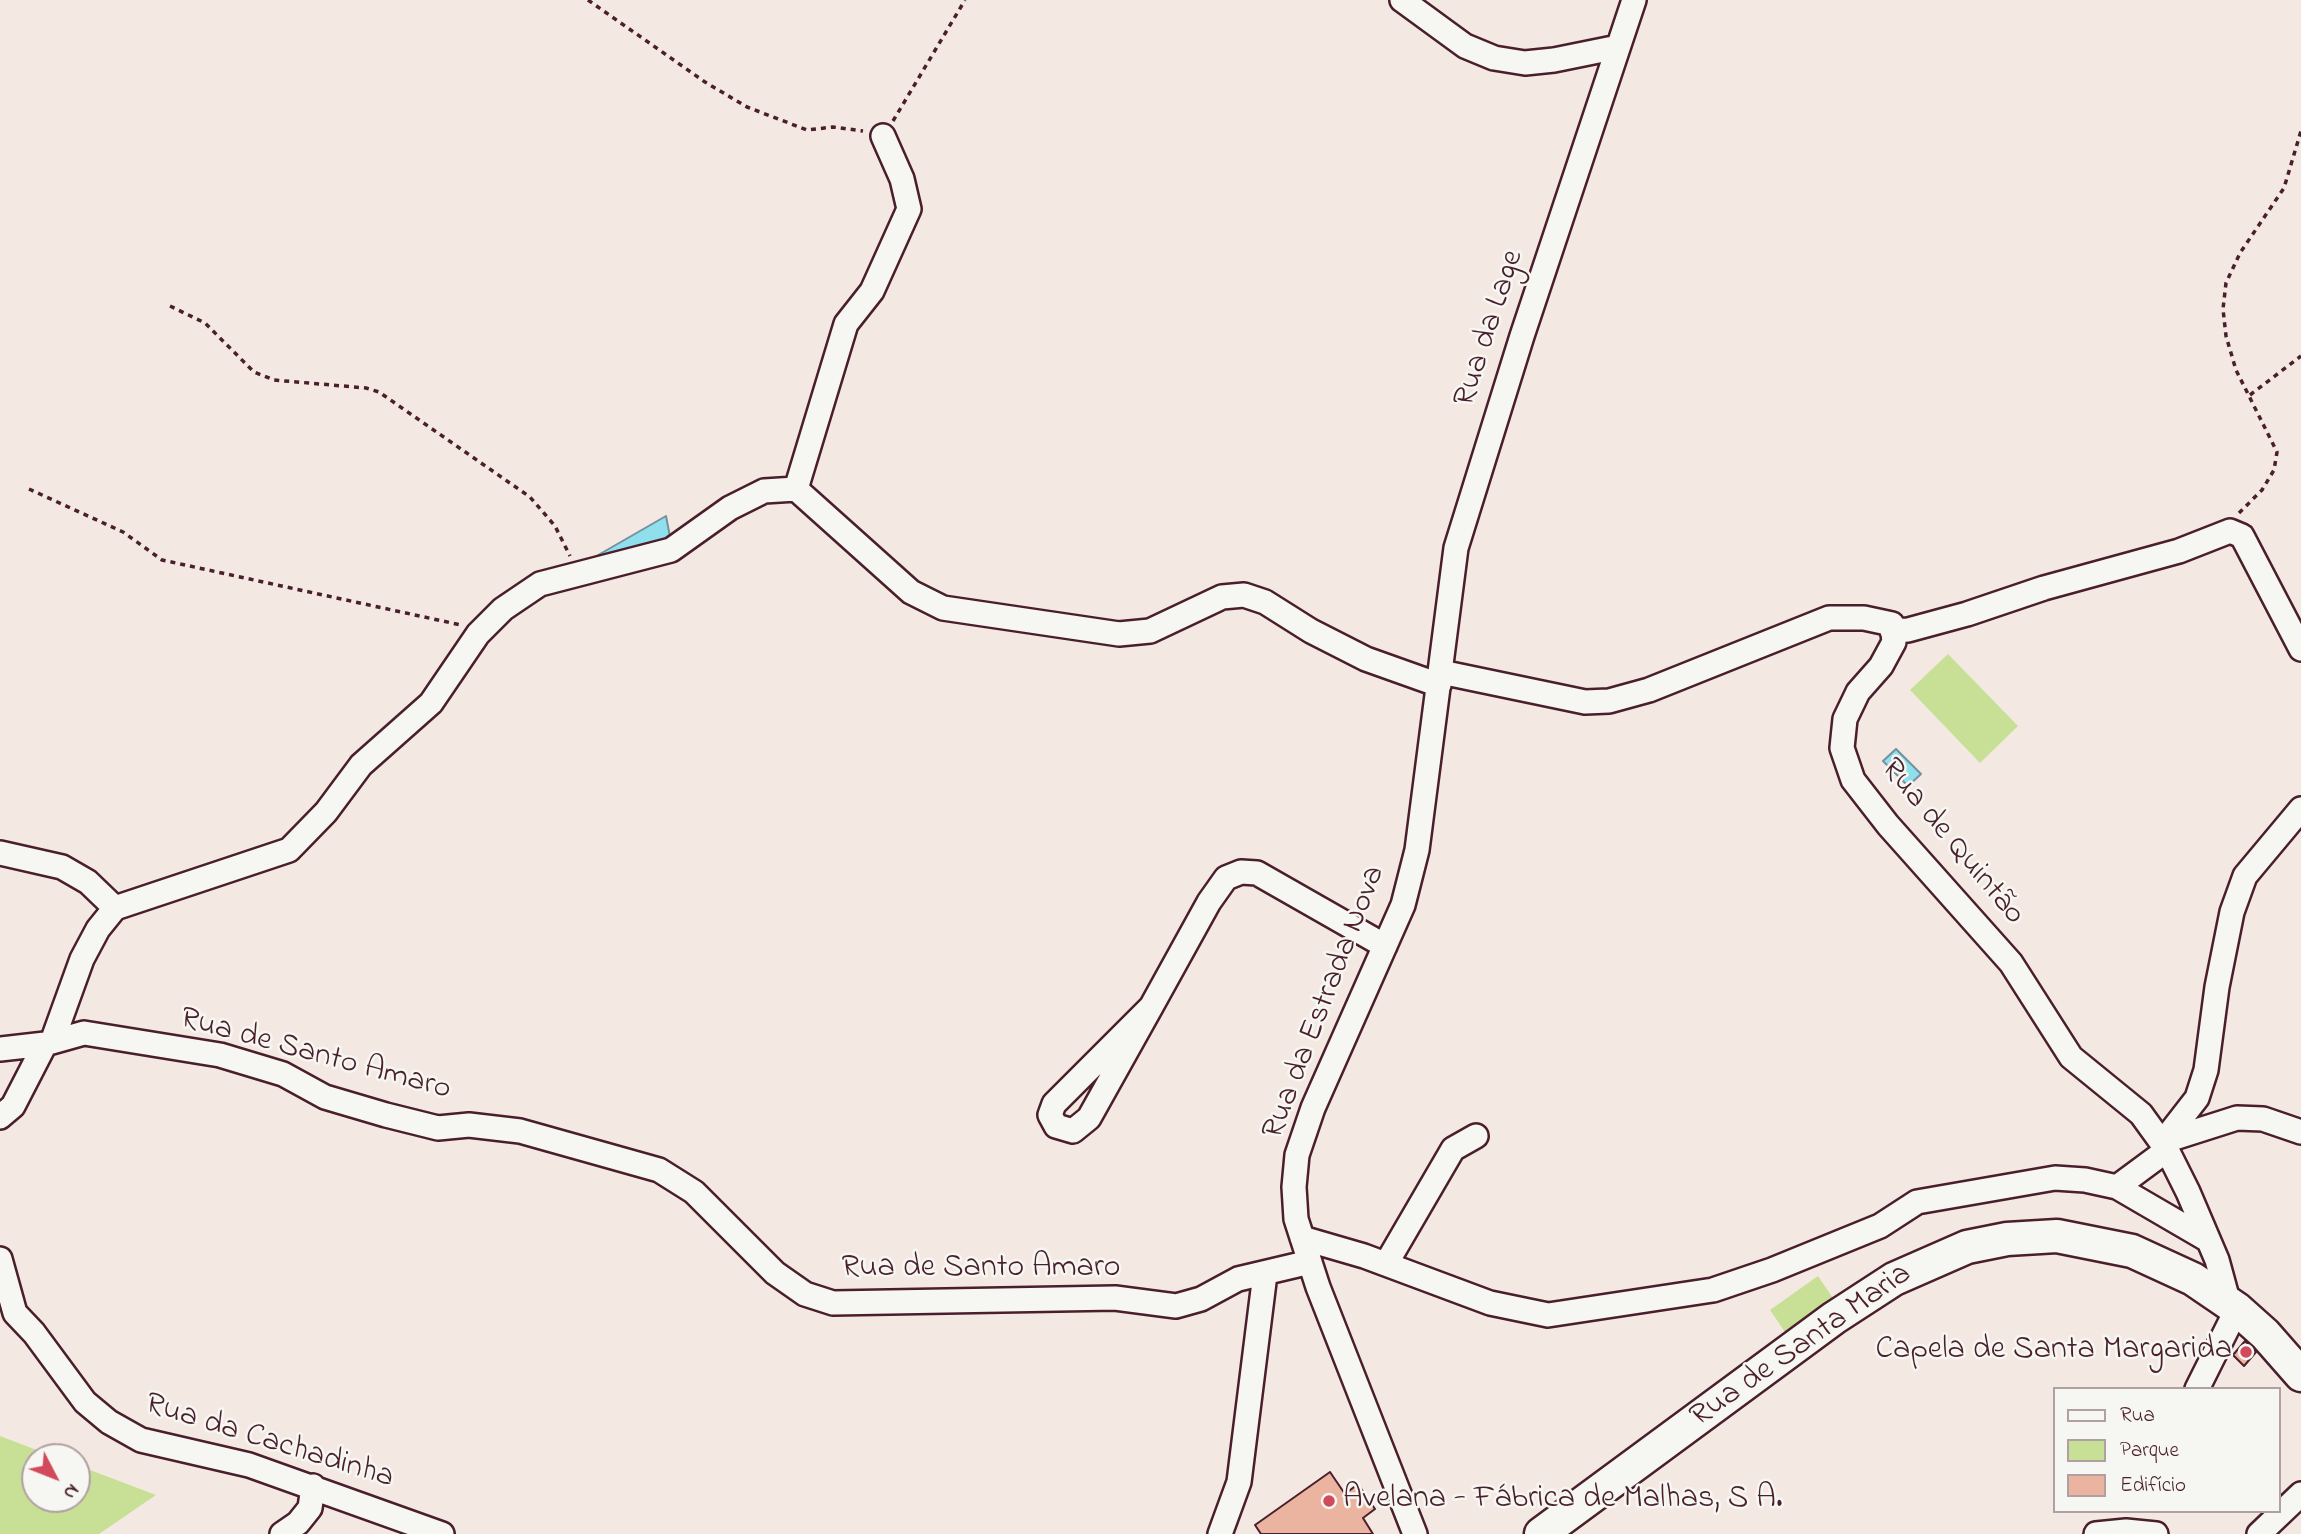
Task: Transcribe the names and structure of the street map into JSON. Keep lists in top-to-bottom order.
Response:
{
  "streets": {
    "main road": ["Rua de Santa Maria"],
    "street": [
      "Rua da Lage",
      "Rua de Quintão",
      "Rua da Estrada Nova",
      "Rua de Santo Amaro",
      "Rua da Cachadinha"
    ]
  },
  "crossings": [
    ["Rua da Lage", "Rua da Estrada Nova"],
    ["Rua de Quintão", "Rua de Santa Maria"],
    ["Rua da Estrada Nova", "Rua de Santo Amaro"]
  ],
  "places": ["Capela de Santa Margarida", "Avelana - Fábrica de Malhas, S A."],
  "legend": ["Rua", "Parque", "Edifício"],
  "north": "bottom right"
}
